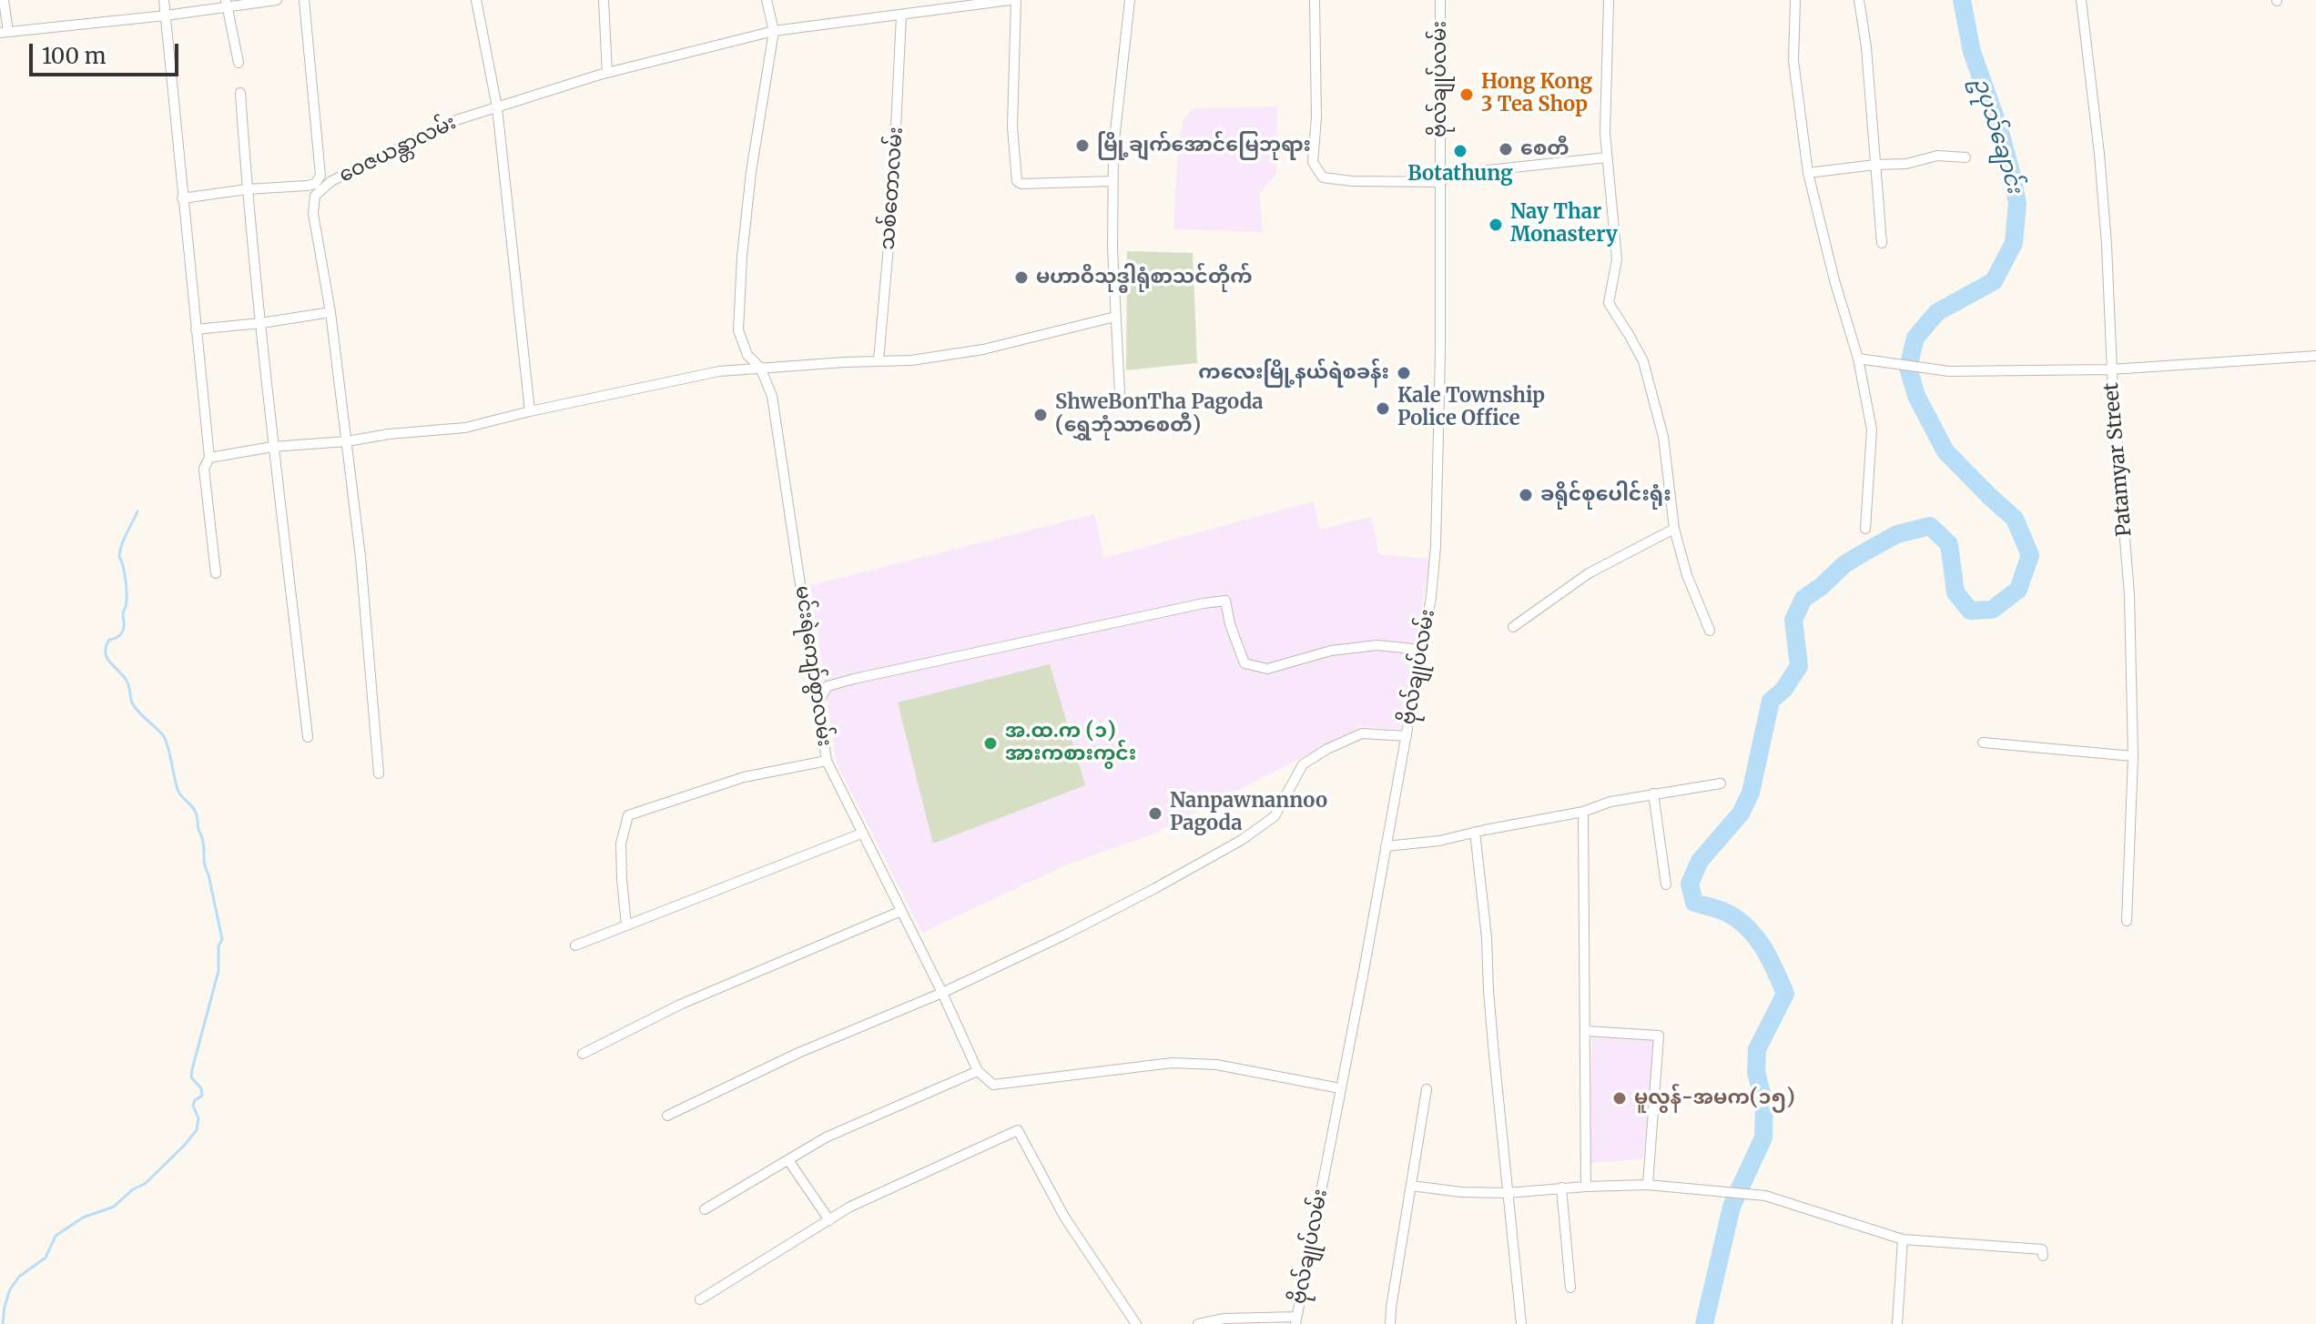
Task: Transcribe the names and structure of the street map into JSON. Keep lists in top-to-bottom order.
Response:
{
  "streets": {
    "street": [
      "ဗိုလ်ချုပ်လမ်း",
      "ဝေဇယန္တာလမ်း",
      "သစ်တောလမ်း",
      "Patamyar Street",
      "မင်းရဲကျော်စွာလမ်း"
    ]
  },
  "crossings": [
    ["ဝေဇယန္တာလမ်း", "သစ်တောလမ်း"],
    ["ဝေဇယန္တာလမ်း", "မင်းရဲကျော်စွာလမ်း"]
  ],
  "water": ["ဥပုသ်ချောင်း"],
  "places": [
    "Hong Kong 3 Tea Shop",
    "မြို့ချက်အောင်မြေဘုရား",
    "စေတီ",
    "Botathung",
    "Nay Thar Monastery",
    "မဟာဝိသုဒ္ဓါရုံစာသင်တိုက်",
    "ကလေးမြို့နယ်ရဲစခန်း",
    "Kale Township Police Office",
    "ShweBonTha Pagoda (ရွှေဘုံသာစေတီ)",
    "ခရိုင်စုပေါင်းရုံး",
    "အ.ထ.က (၁) အားကစားကွင်း",
    "Nanpawnannoo Pagoda",
    "မူလွန်-အမက(၁၅)"
  ],
  "scale_bar": "100 m"
}
